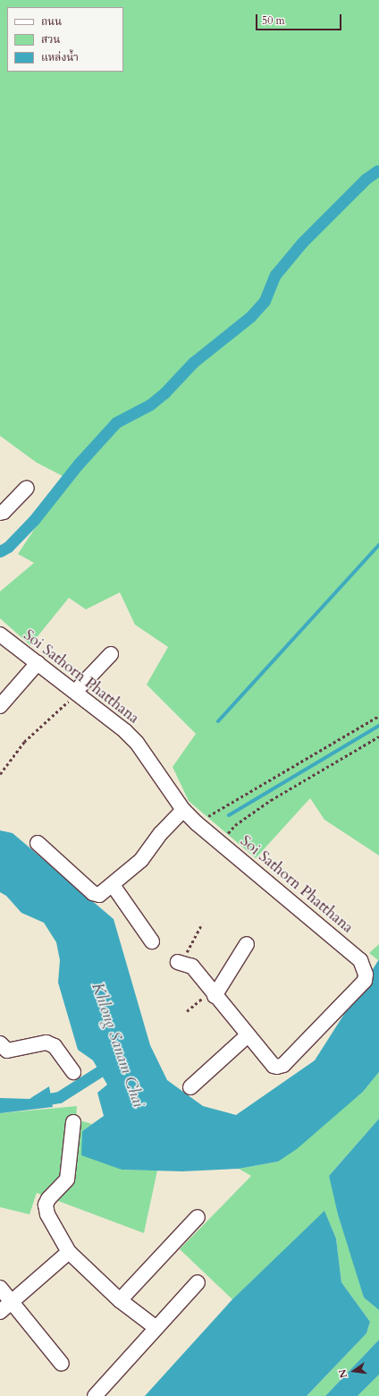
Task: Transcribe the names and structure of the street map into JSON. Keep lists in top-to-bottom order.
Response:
{
  "streets": {
    "street": ["Soi Sathorn Phatthana"]
  },
  "water": ["Khlong Sanam Chai"],
  "legend": ["ถนน", "สวน", "แหล่งน้ำ"],
  "scale_bar": "50 m",
  "north": "left"
}
